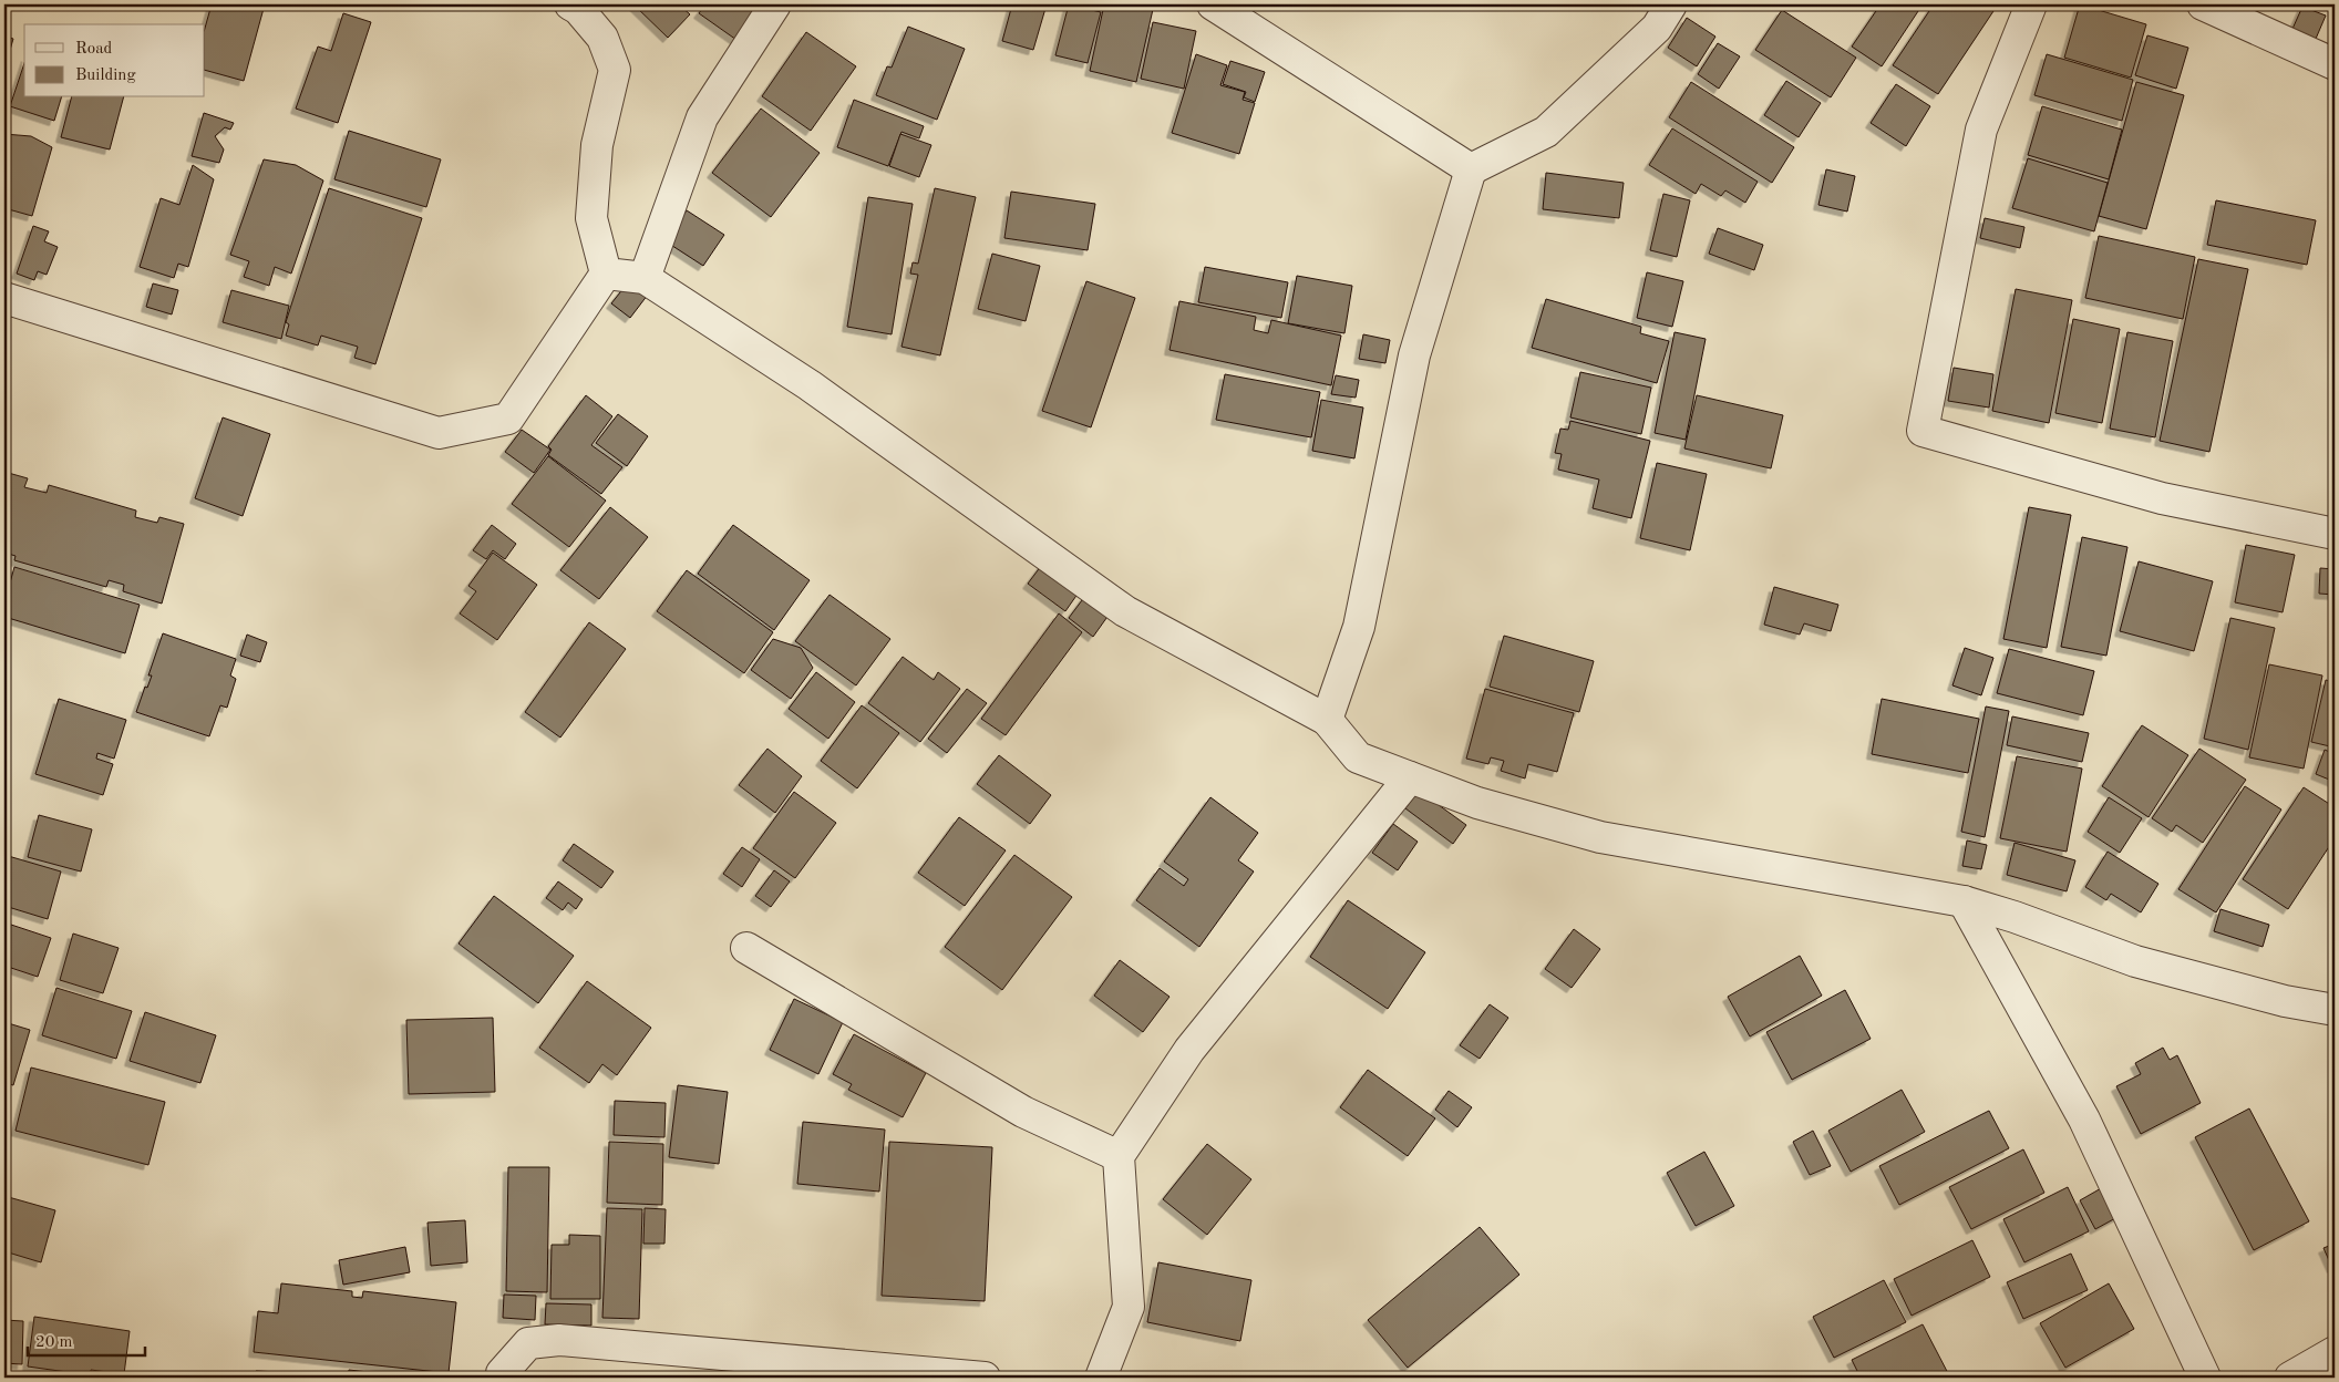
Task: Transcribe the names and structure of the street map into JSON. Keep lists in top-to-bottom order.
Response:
{
  "legend": ["Road", "Building"],
  "scale_bar": "20 m"
}
